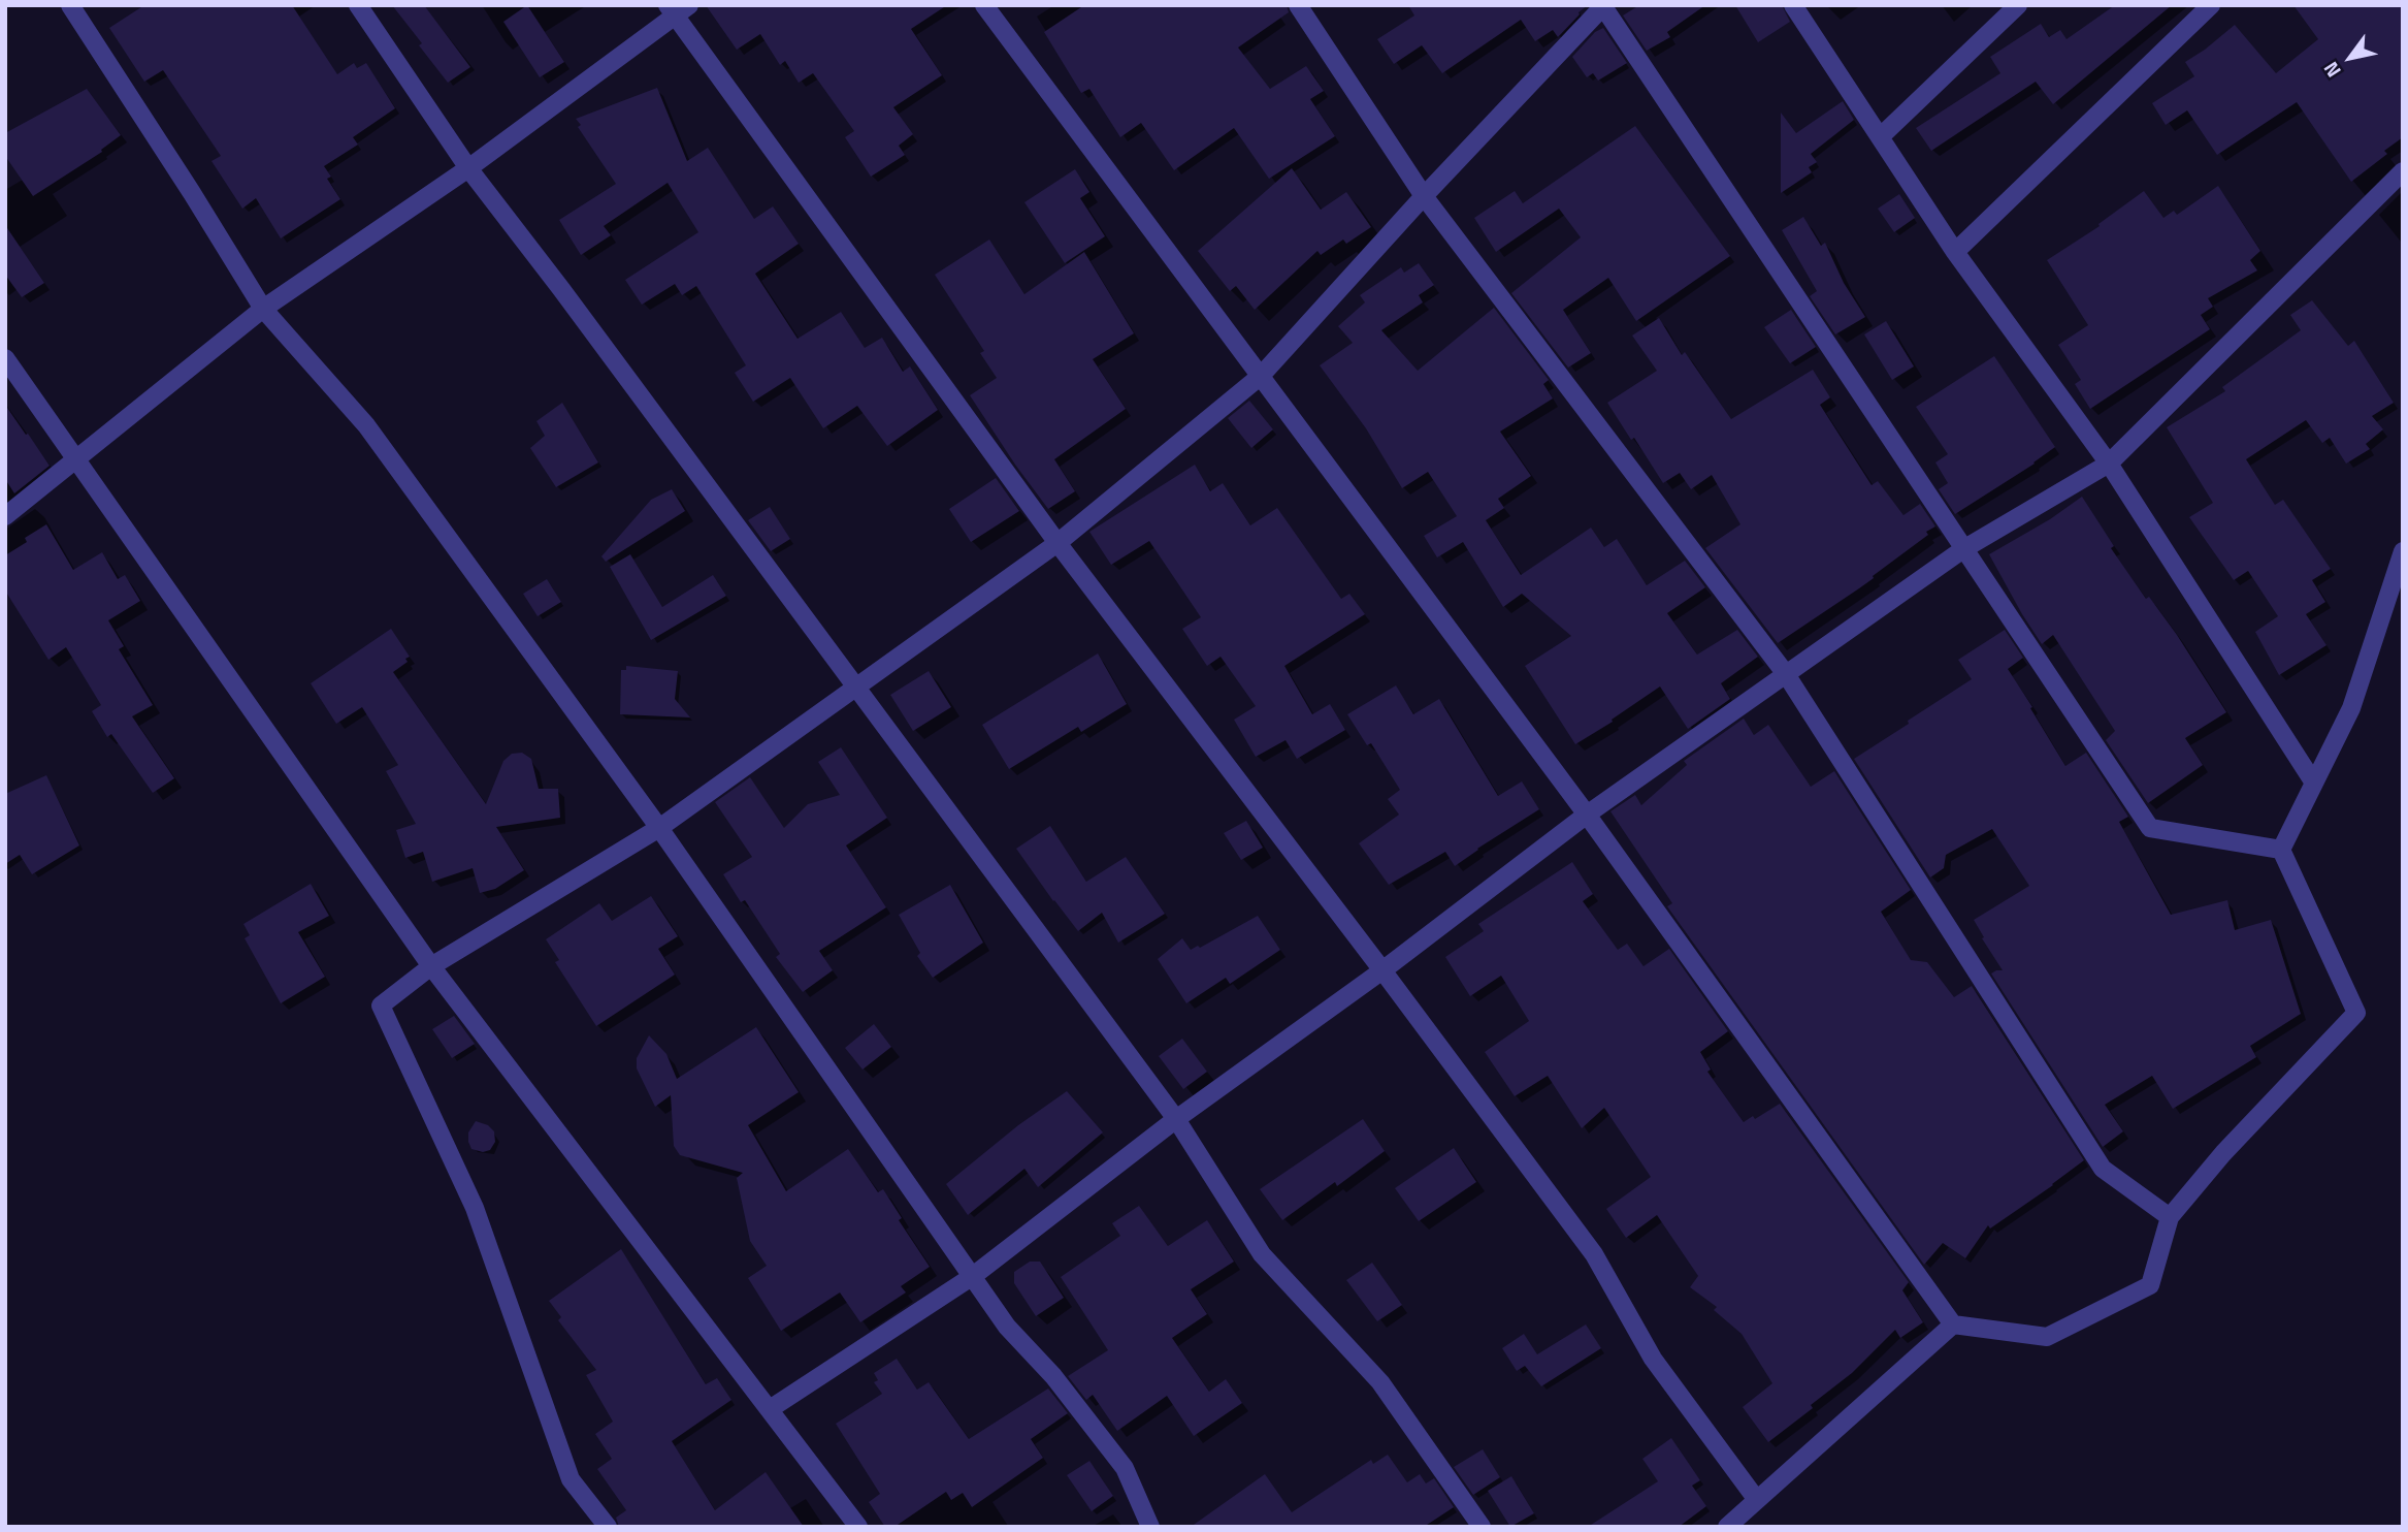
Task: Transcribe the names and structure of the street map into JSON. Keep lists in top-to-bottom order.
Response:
{
  "north": "bottom left"
}
